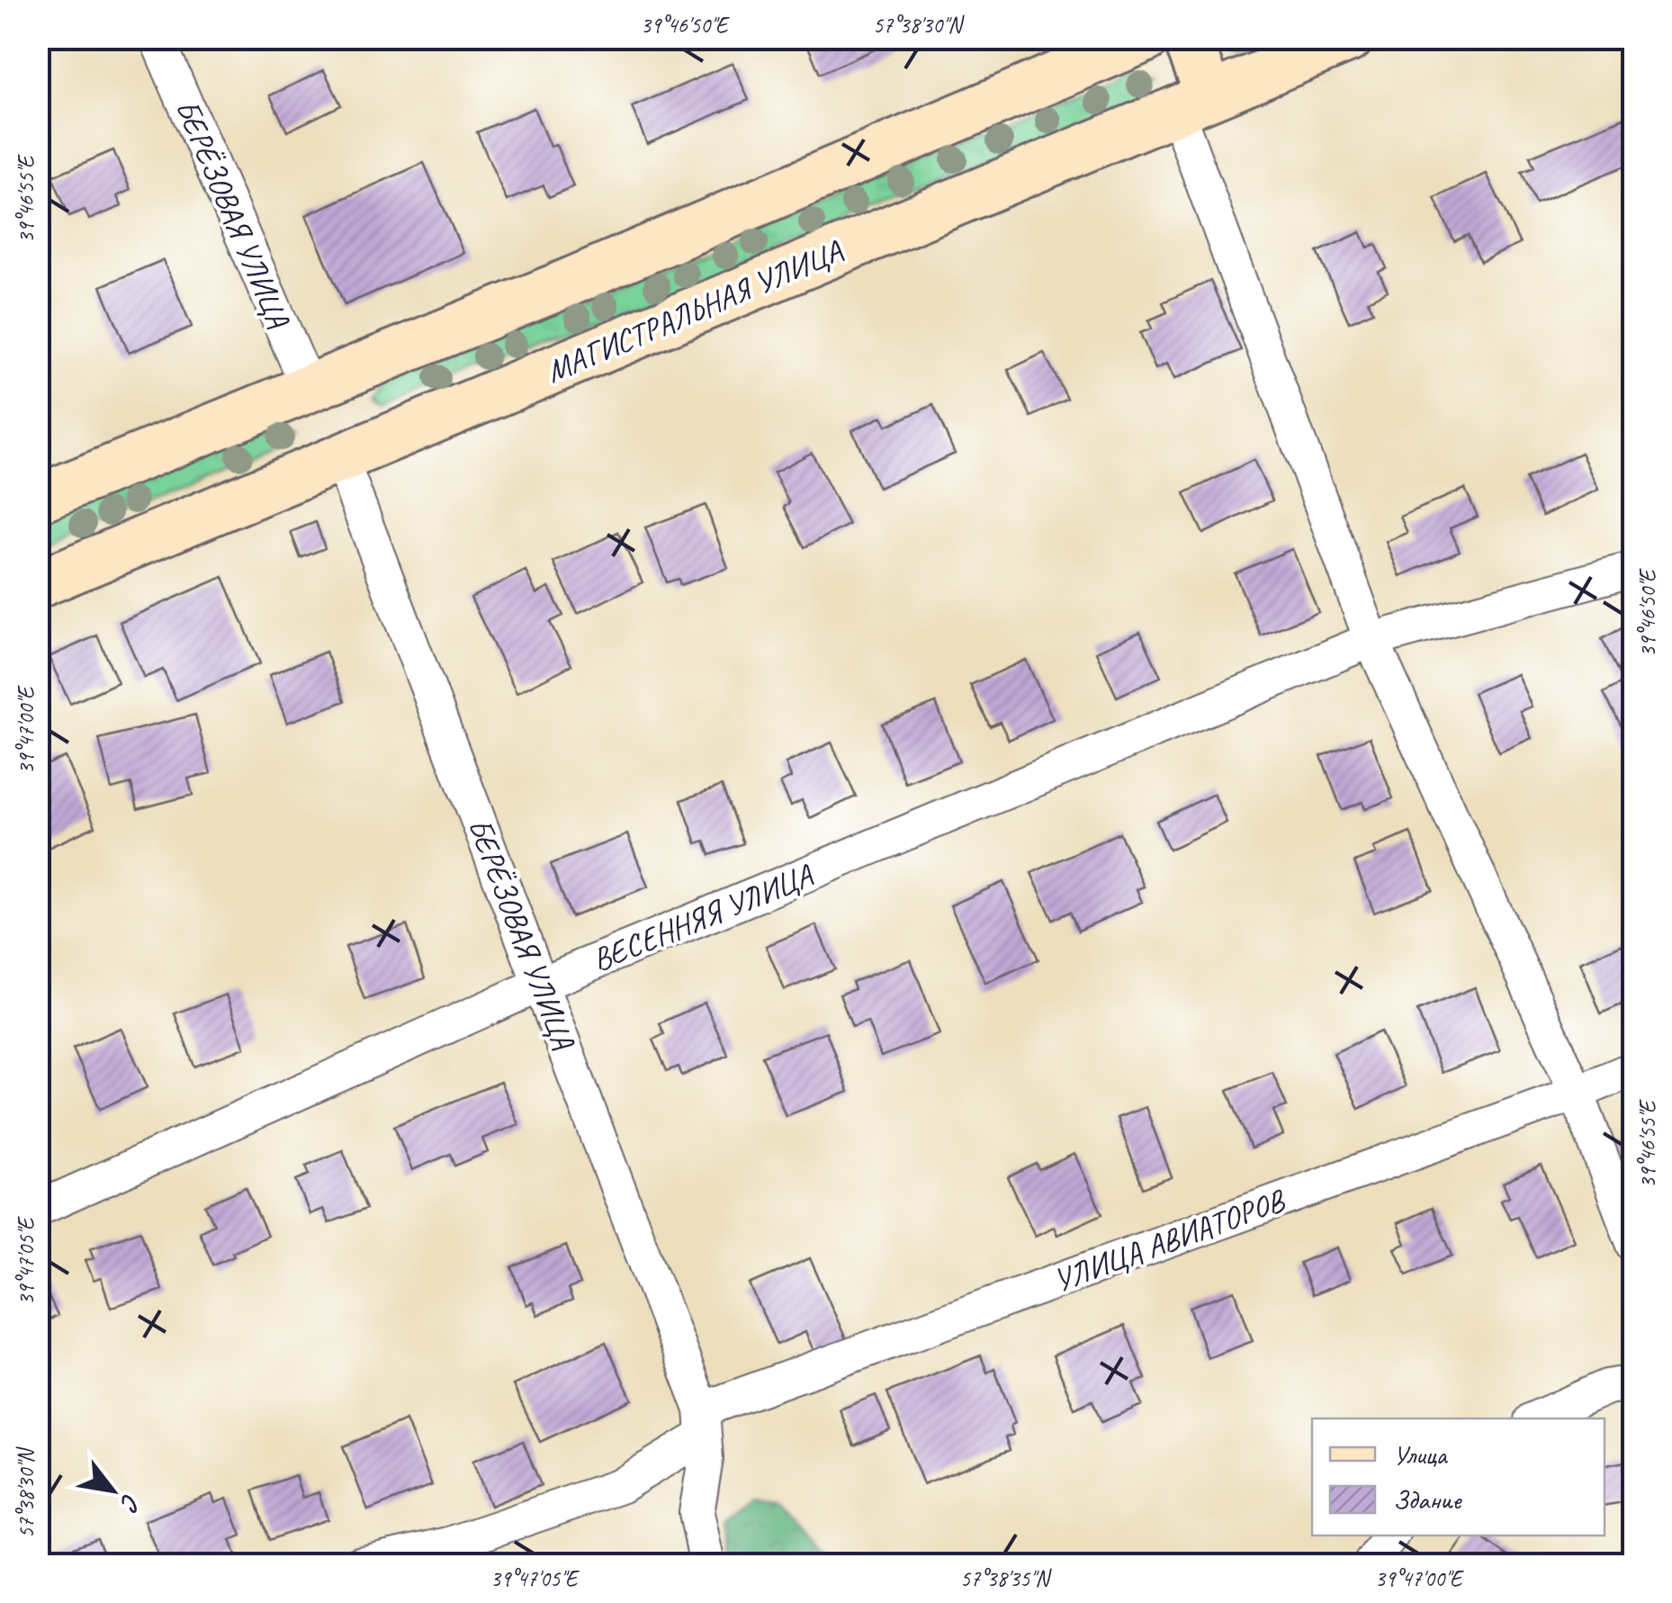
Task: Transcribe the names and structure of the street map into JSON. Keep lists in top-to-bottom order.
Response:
{
  "streets": {
    "main road": ["МАГИСТРАЛЬНАЯ УЛИЦА"],
    "street": ["БЕРЁЗОВАЯ УЛИЦА", "ВЕСЕННЯЯ УЛИЦА", "УЛИЦА АВИАТОРОВ"]
  },
  "crossings": [
    ["БЕРЁЗОВАЯ УЛИЦА", "МАГИСТРАЛЬНАЯ УЛИЦА"],
    ["БЕРЁЗОВАЯ УЛИЦА", "ВЕСЕННЯЯ УЛИЦА"],
    ["БЕРЁЗОВАЯ УЛИЦА", "УЛИЦА АВИАТОРОВ"]
  ],
  "legend": ["Улица", "Здание"],
  "north": "bottom right",
  "coordinates": [
    "39°46'50\"E",
    "57°38'30\"N",
    "39°46'55\"E",
    "39°47'00\"E",
    "39°47'05\"E",
    "57°38'35\"N"
  ]
}
